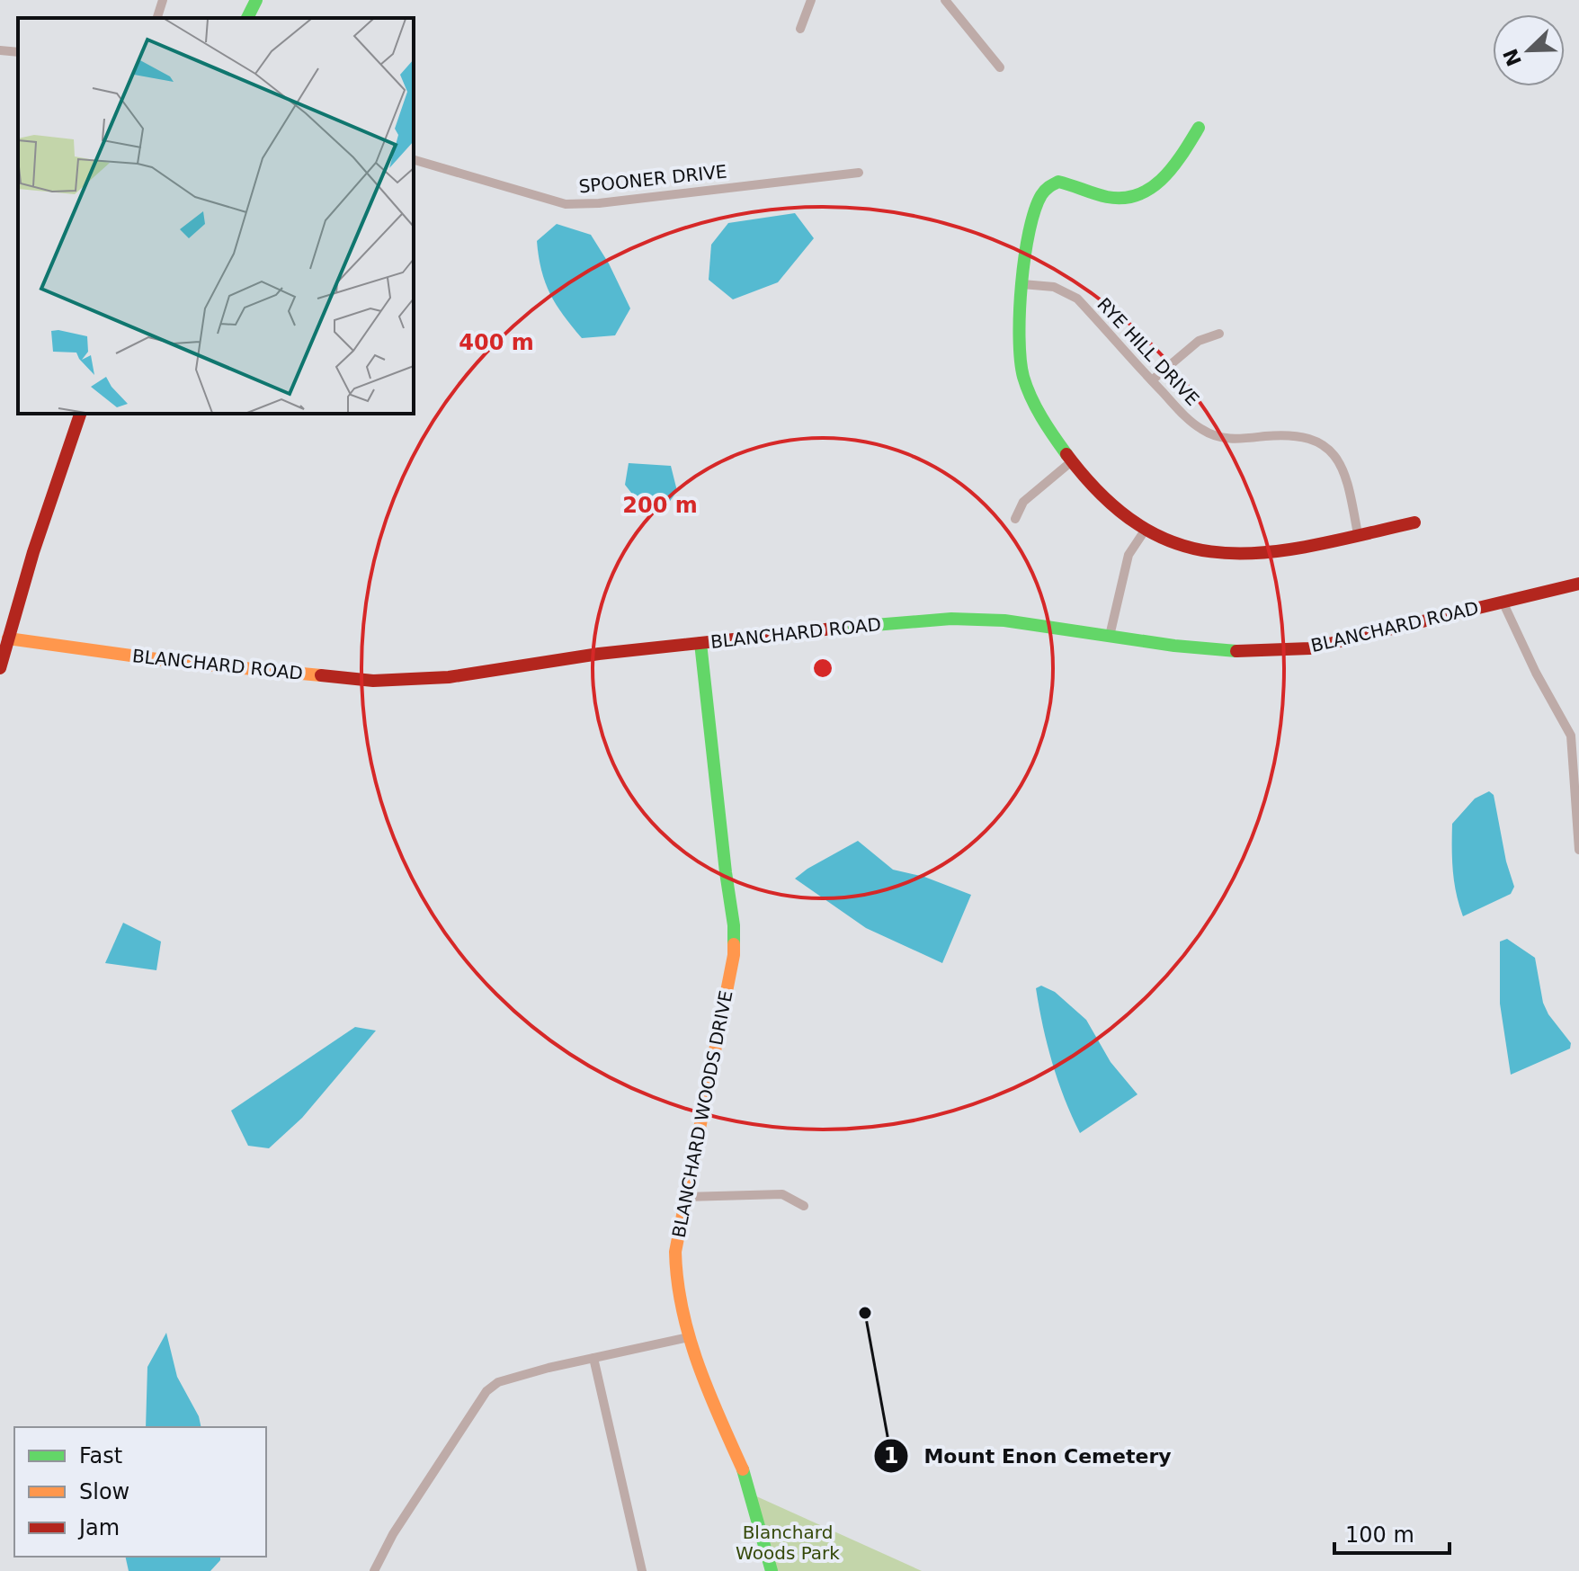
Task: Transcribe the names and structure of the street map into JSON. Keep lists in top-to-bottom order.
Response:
{
  "streets": {
    "street": [
      "SPOONER DRIVE",
      "RYE HILL DRIVE",
      "BLANCHARD ROAD",
      "BLANCHARD WOODS DRIVE"
    ]
  },
  "crossings": [
    ["BLANCHARD ROAD", "BLANCHARD WOODS DRIVE"]
  ],
  "parks": ["Blanchard Woods Park"],
  "places": ["Mount Enon Cemetery"],
  "legend": ["Fast", "Slow", "Jam"],
  "scale_bar": "100 m",
  "north": "bottom left",
  "rings": ["400 m", "200 m"]
}
